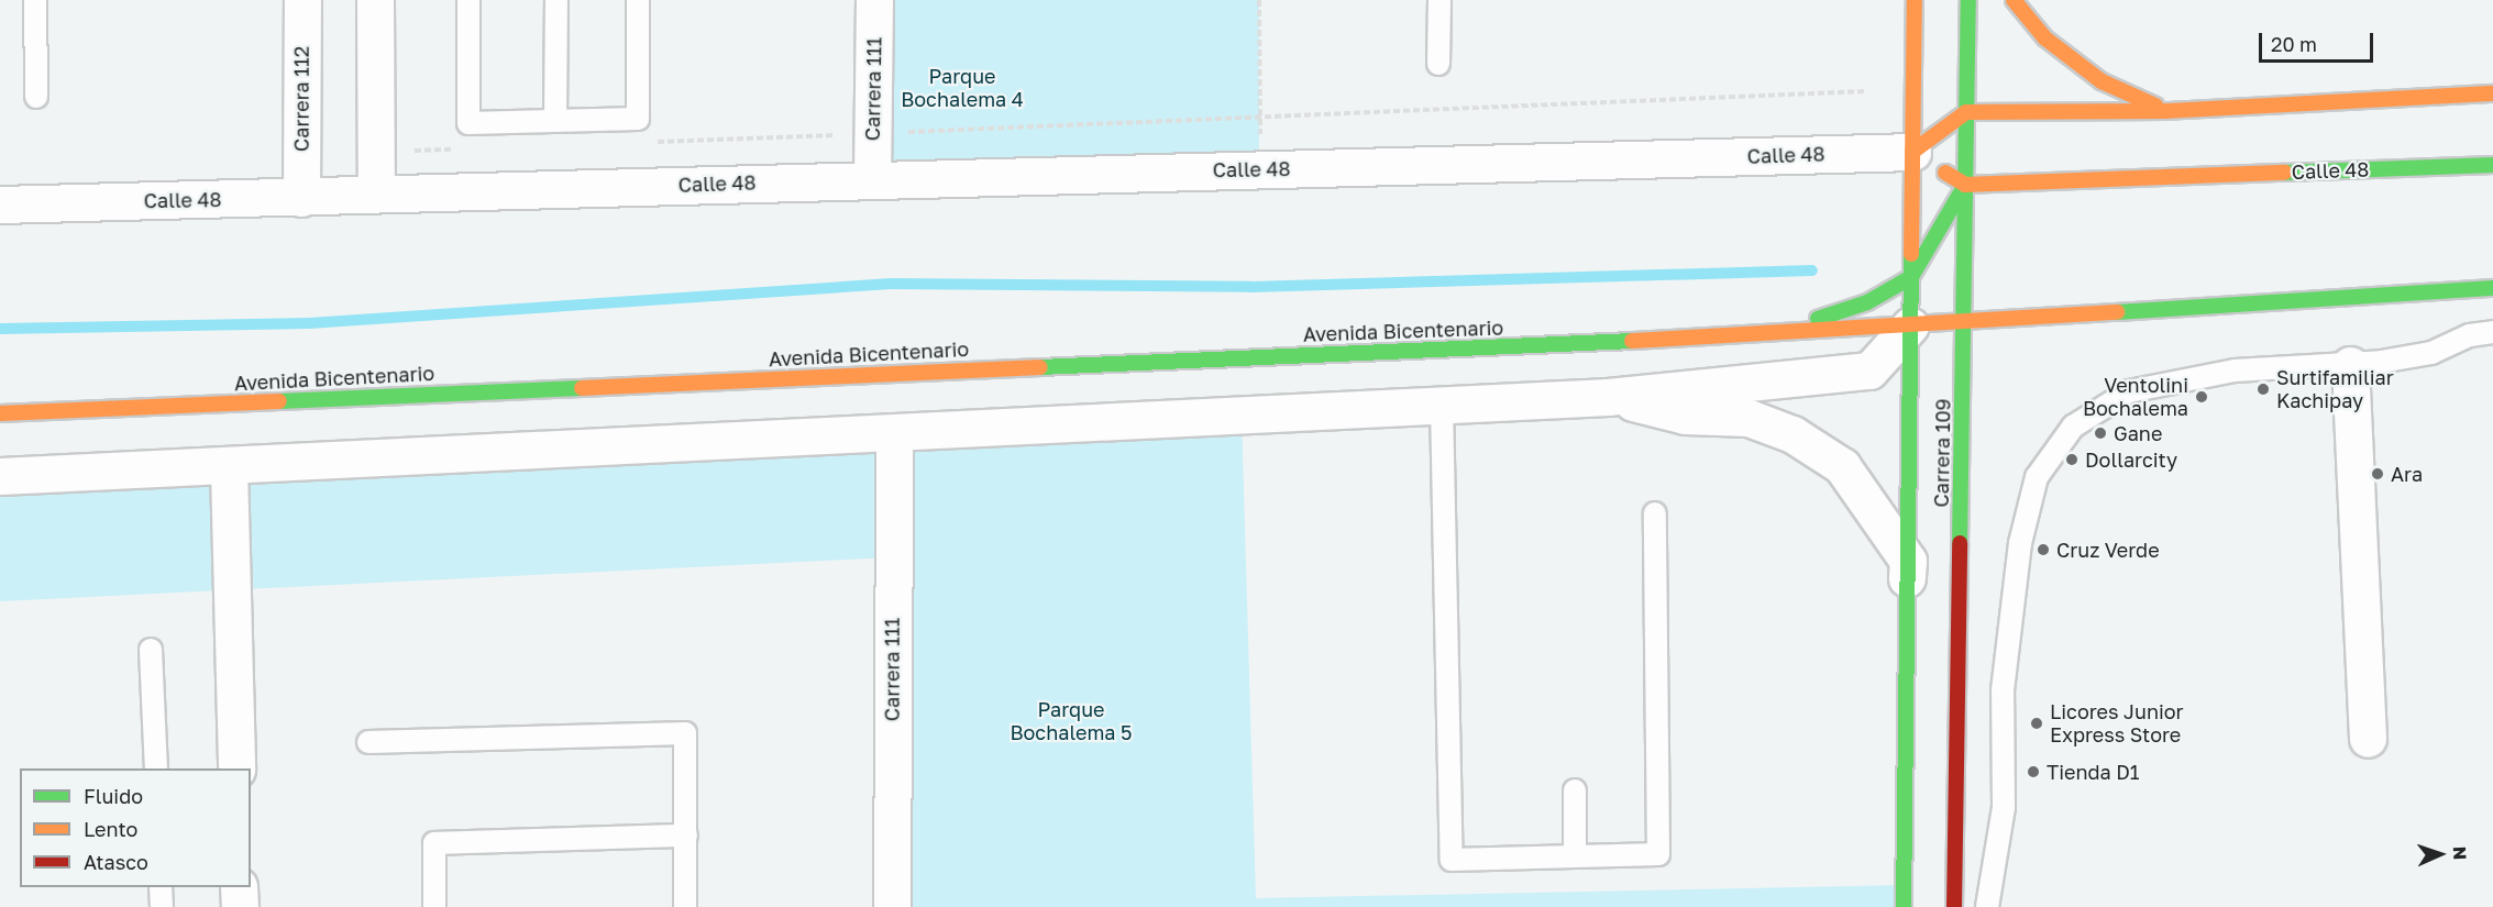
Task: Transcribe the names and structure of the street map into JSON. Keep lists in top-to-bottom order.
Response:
{
  "streets": {
    "main road": ["Calle 48", "Avenida Bicentenario", "Carrera 109"],
    "street": ["Carrera 111", "Carrera 112"]
  },
  "crossings": [
    ["Carrera 111", "Calle 48"],
    ["Carrera 112", "Calle 48"],
    ["Calle 48", "Avenida Bicentenario"],
    ["Calle 48", "Carrera 109"],
    ["Avenida Bicentenario", "Carrera 109"]
  ],
  "parks": ["Parque Bochalema 4", "Parque Bochalema 5"],
  "places": [
    "Surtifamiliar Kachipay",
    "Ventolini Bochalema",
    "Gane",
    "Dollarcity",
    "Ara",
    "Cruz Verde",
    "Licores Junior Express Store",
    "Tienda D1"
  ],
  "legend": ["Fluido", "Lento", "Atasco"],
  "scale_bar": "20 m",
  "north": "right"
}
